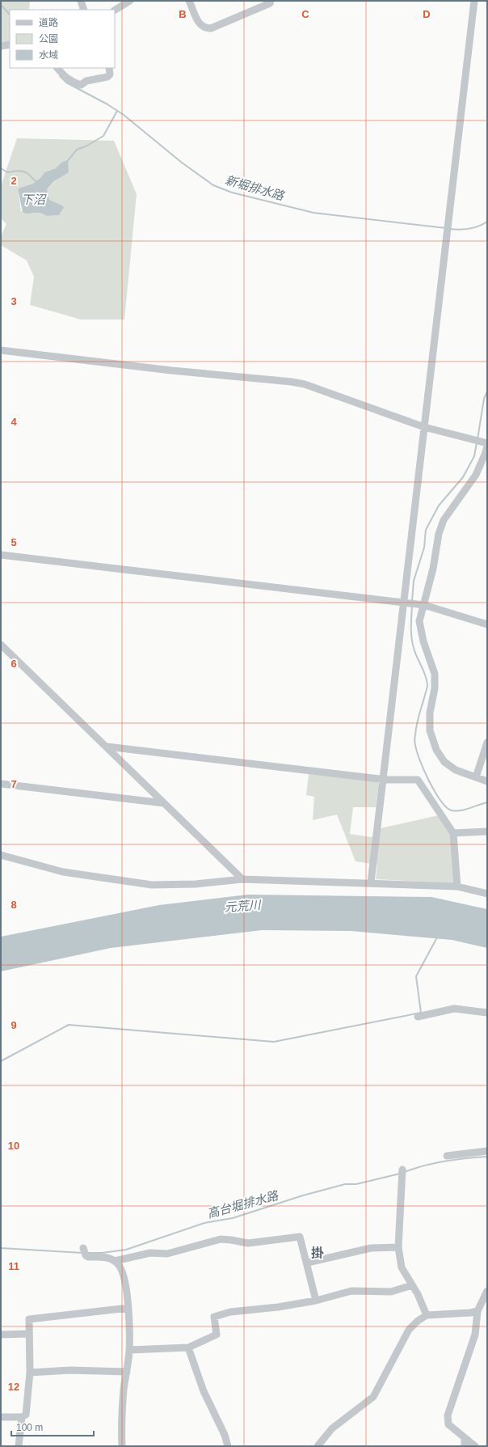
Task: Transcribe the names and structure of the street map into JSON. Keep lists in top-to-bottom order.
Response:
{
  "districts": ["掛"],
  "water": [
    "新堀排水路",
    "下沼",
    "元荒川",
    "高台堀排水路"
  ],
  "legend": ["道路", "公園", "水域"],
  "scale_bar": "100 m",
  "grid": {
    "columns": ["B", "C", "D"],
    "rows": [
      "2",
      "3",
      "4",
      "5",
      "6",
      "7",
      "8",
      "9",
      "10",
      "11",
      "12"
    ]
  }
}
